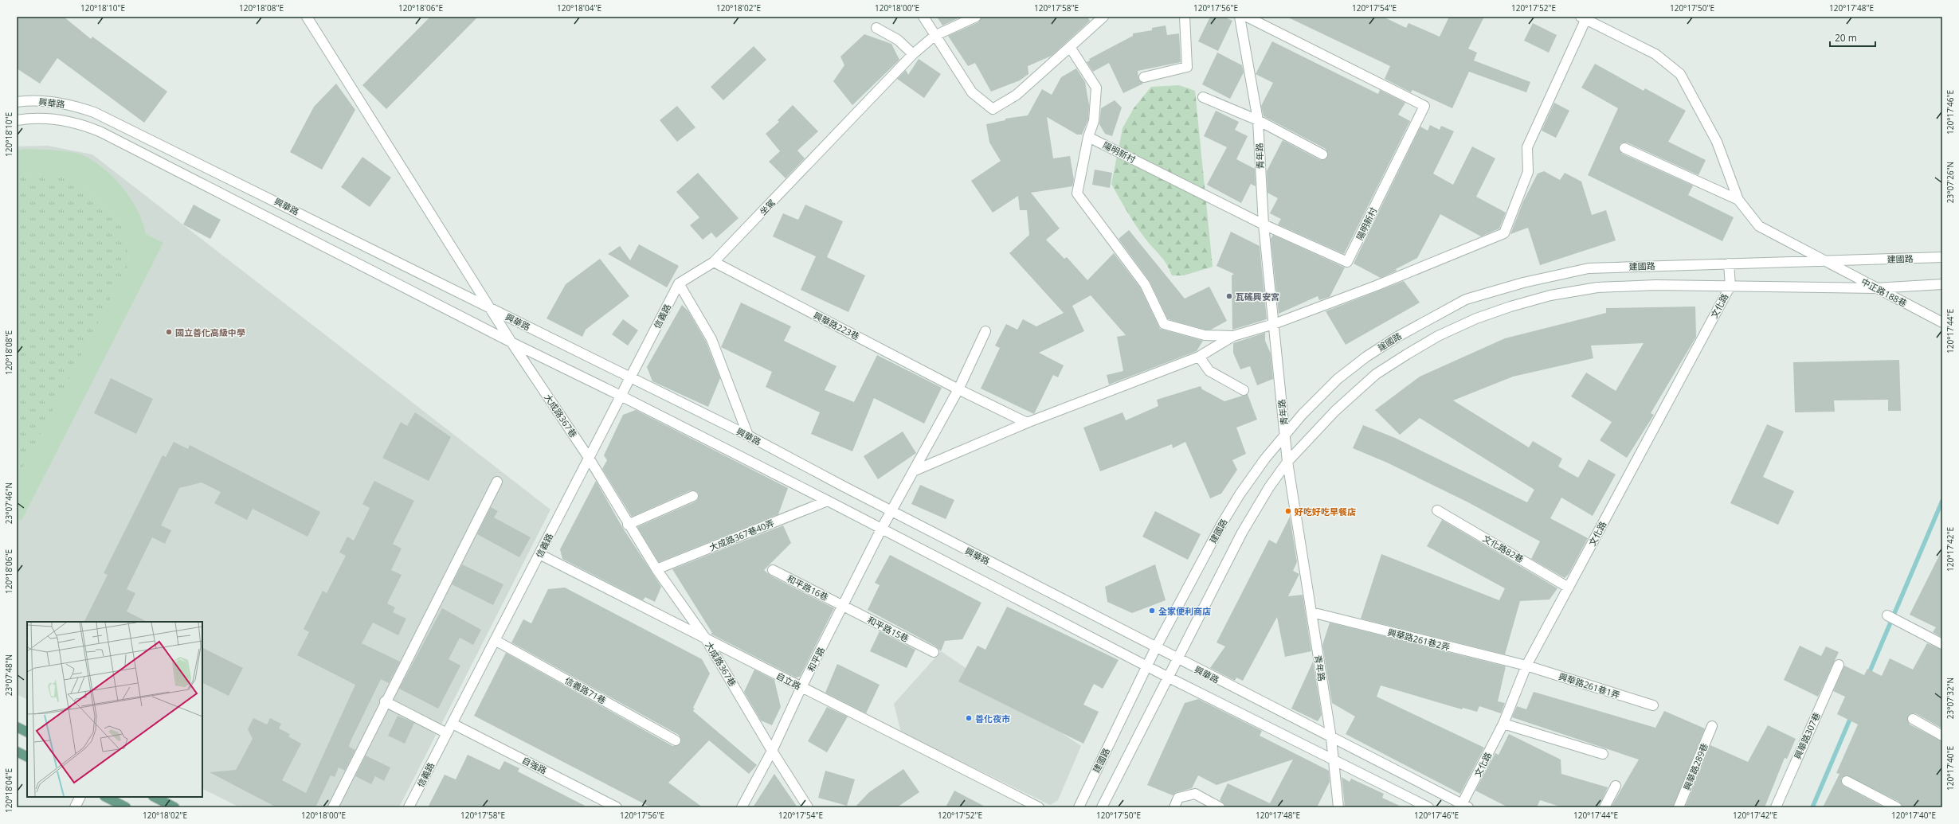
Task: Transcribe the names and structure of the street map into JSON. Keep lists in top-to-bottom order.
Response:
{
  "streets": {
    "street": [
      "興華路",
      "陽明新村",
      "青年路",
      "坐駕",
      "建國路",
      "中正路188巷",
      "文化路",
      "信義路",
      "興華路223巷",
      "大成路367巷",
      "大成路367巷40弄",
      "文化路82巷",
      "和平路16巷",
      "和平路15巷",
      "興華路261巷2弄",
      "和平路",
      "自立路",
      "興華路261巷1弄",
      "信義路71巷",
      "興華路307巷",
      "自強路",
      "興華路289巷"
    ]
  },
  "crossings": [
    ["興華路", "青年路"],
    ["興華路", "建國路"],
    ["興華路", "文化路"],
    ["興華路", "信義路"],
    ["興華路", "大成路367巷"],
    ["興華路", "大成路367巷40弄"],
    ["興華路", "和平路"],
    ["陽明新村", "青年路"],
    ["青年路", "建國路"],
    ["青年路", "興華路261巷2弄"],
    ["坐駕", "信義路"],
    ["坐駕", "興華路223巷"],
    ["建國路", "中正路188巷"],
    ["建國路", "文化路"],
    ["文化路", "文化路82巷"],
    ["文化路", "興華路261巷2弄"],
    ["文化路", "興華路261巷1弄"],
    ["信義路", "大成路367巷"],
    ["信義路", "自立路"],
    ["信義路", "信義路71巷"],
    ["信義路", "自強路"],
    ["大成路367巷", "大成路367巷40弄"],
    ["大成路367巷", "和平路"],
    ["大成路367巷", "自立路"],
    ["和平路16巷", "和平路15巷"],
    ["和平路16巷", "和平路"],
    ["和平路15巷", "和平路"],
    ["興華路261巷2弄", "興華路261巷1弄"],
    ["和平路", "自立路"]
  ],
  "places": [
    "瓦磘興安宮",
    "國立善化高級中學",
    "好吃好吃早餐店",
    "全家便利商店",
    "善化夜市"
  ],
  "scale_bar": "20 m",
  "coordinates": [
    "120°18'10\"E",
    "120°18'08\"E",
    "120°18'06\"E",
    "120°18'04\"E",
    "120°18'02\"E",
    "120°18'00\"E",
    "120°17'58\"E",
    "120°17'56\"E",
    "120°17'54\"E",
    "120°17'52\"E",
    "120°17'50\"E",
    "120°17'48\"E",
    "120°17'46\"E",
    "23°07'26\"N",
    "120°17'44\"E",
    "23°07'46\"N",
    "120°17'42\"E",
    "23°07'48\"N",
    "23°07'32\"N",
    "120°17'40\"E"
  ]
}
